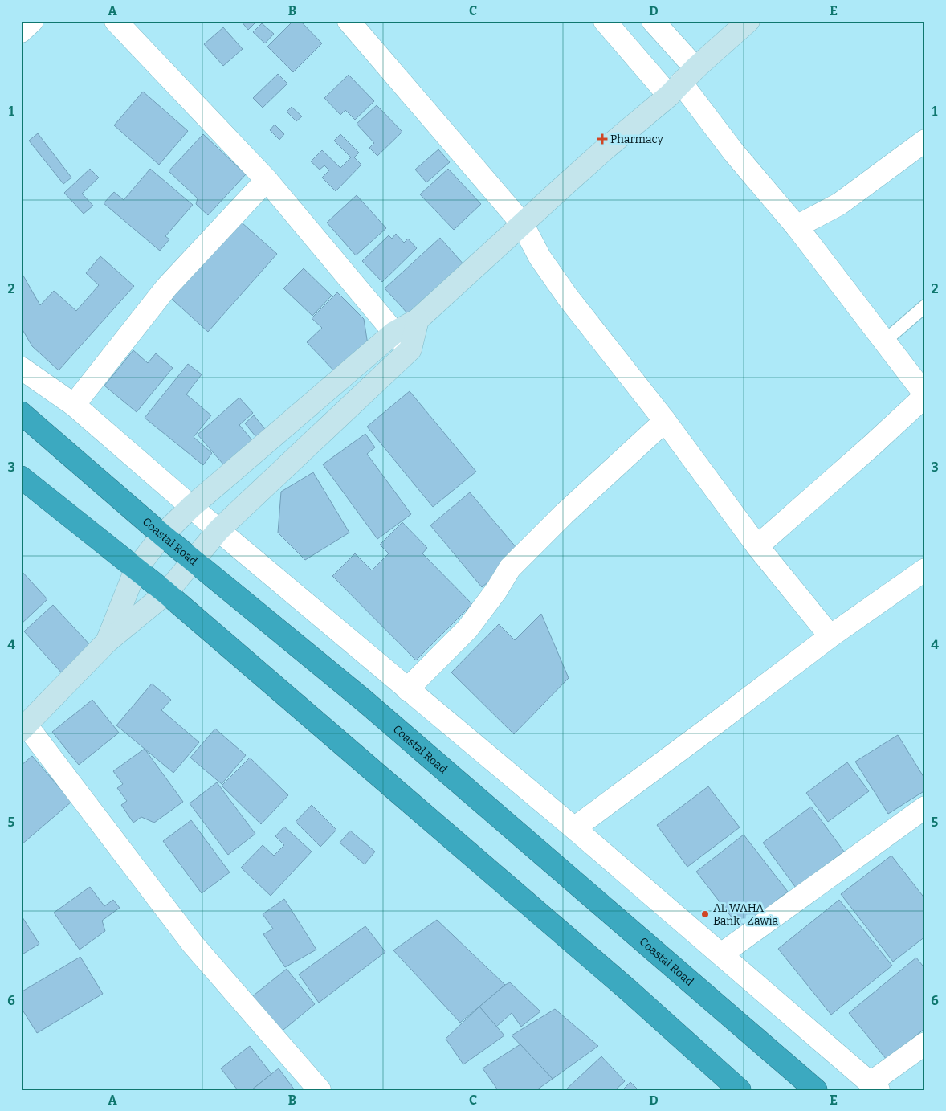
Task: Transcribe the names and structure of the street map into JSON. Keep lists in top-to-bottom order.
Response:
{
  "streets": {
    "highway": ["Coastal Road"]
  },
  "places": {
    "health": ["Pharmacy"],
    "other": ["AL WAHA Bank -Zawia"]
  },
  "grid": {
    "columns": [
      "A",
      "B",
      "C",
      "D",
      "E"
    ],
    "rows": [
      "1",
      "2",
      "3",
      "4",
      "5",
      "6"
    ]
  }
}
